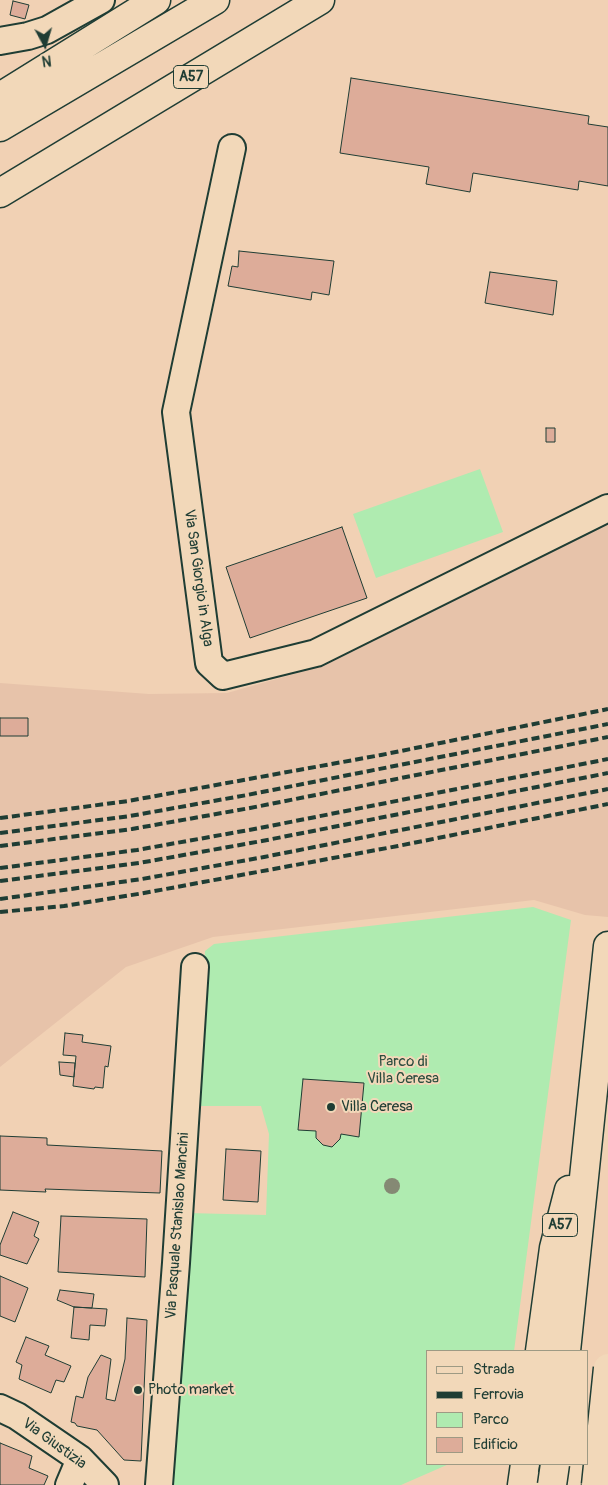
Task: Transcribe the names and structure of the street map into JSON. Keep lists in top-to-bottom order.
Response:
{
  "streets": {
    "main road": ["A57"],
    "street": ["Via San Giorgio in Alga", "Via Pasquale Stanislao Mancini", "Via Giustizia"]
  },
  "parks": ["Parco di Villa Ceresa"],
  "places": ["Villa Ceresa", "Photo market"],
  "legend": [
    "Strada",
    "Ferrovia",
    "Parco",
    "Edificio"
  ],
  "north": "bottom"
}
